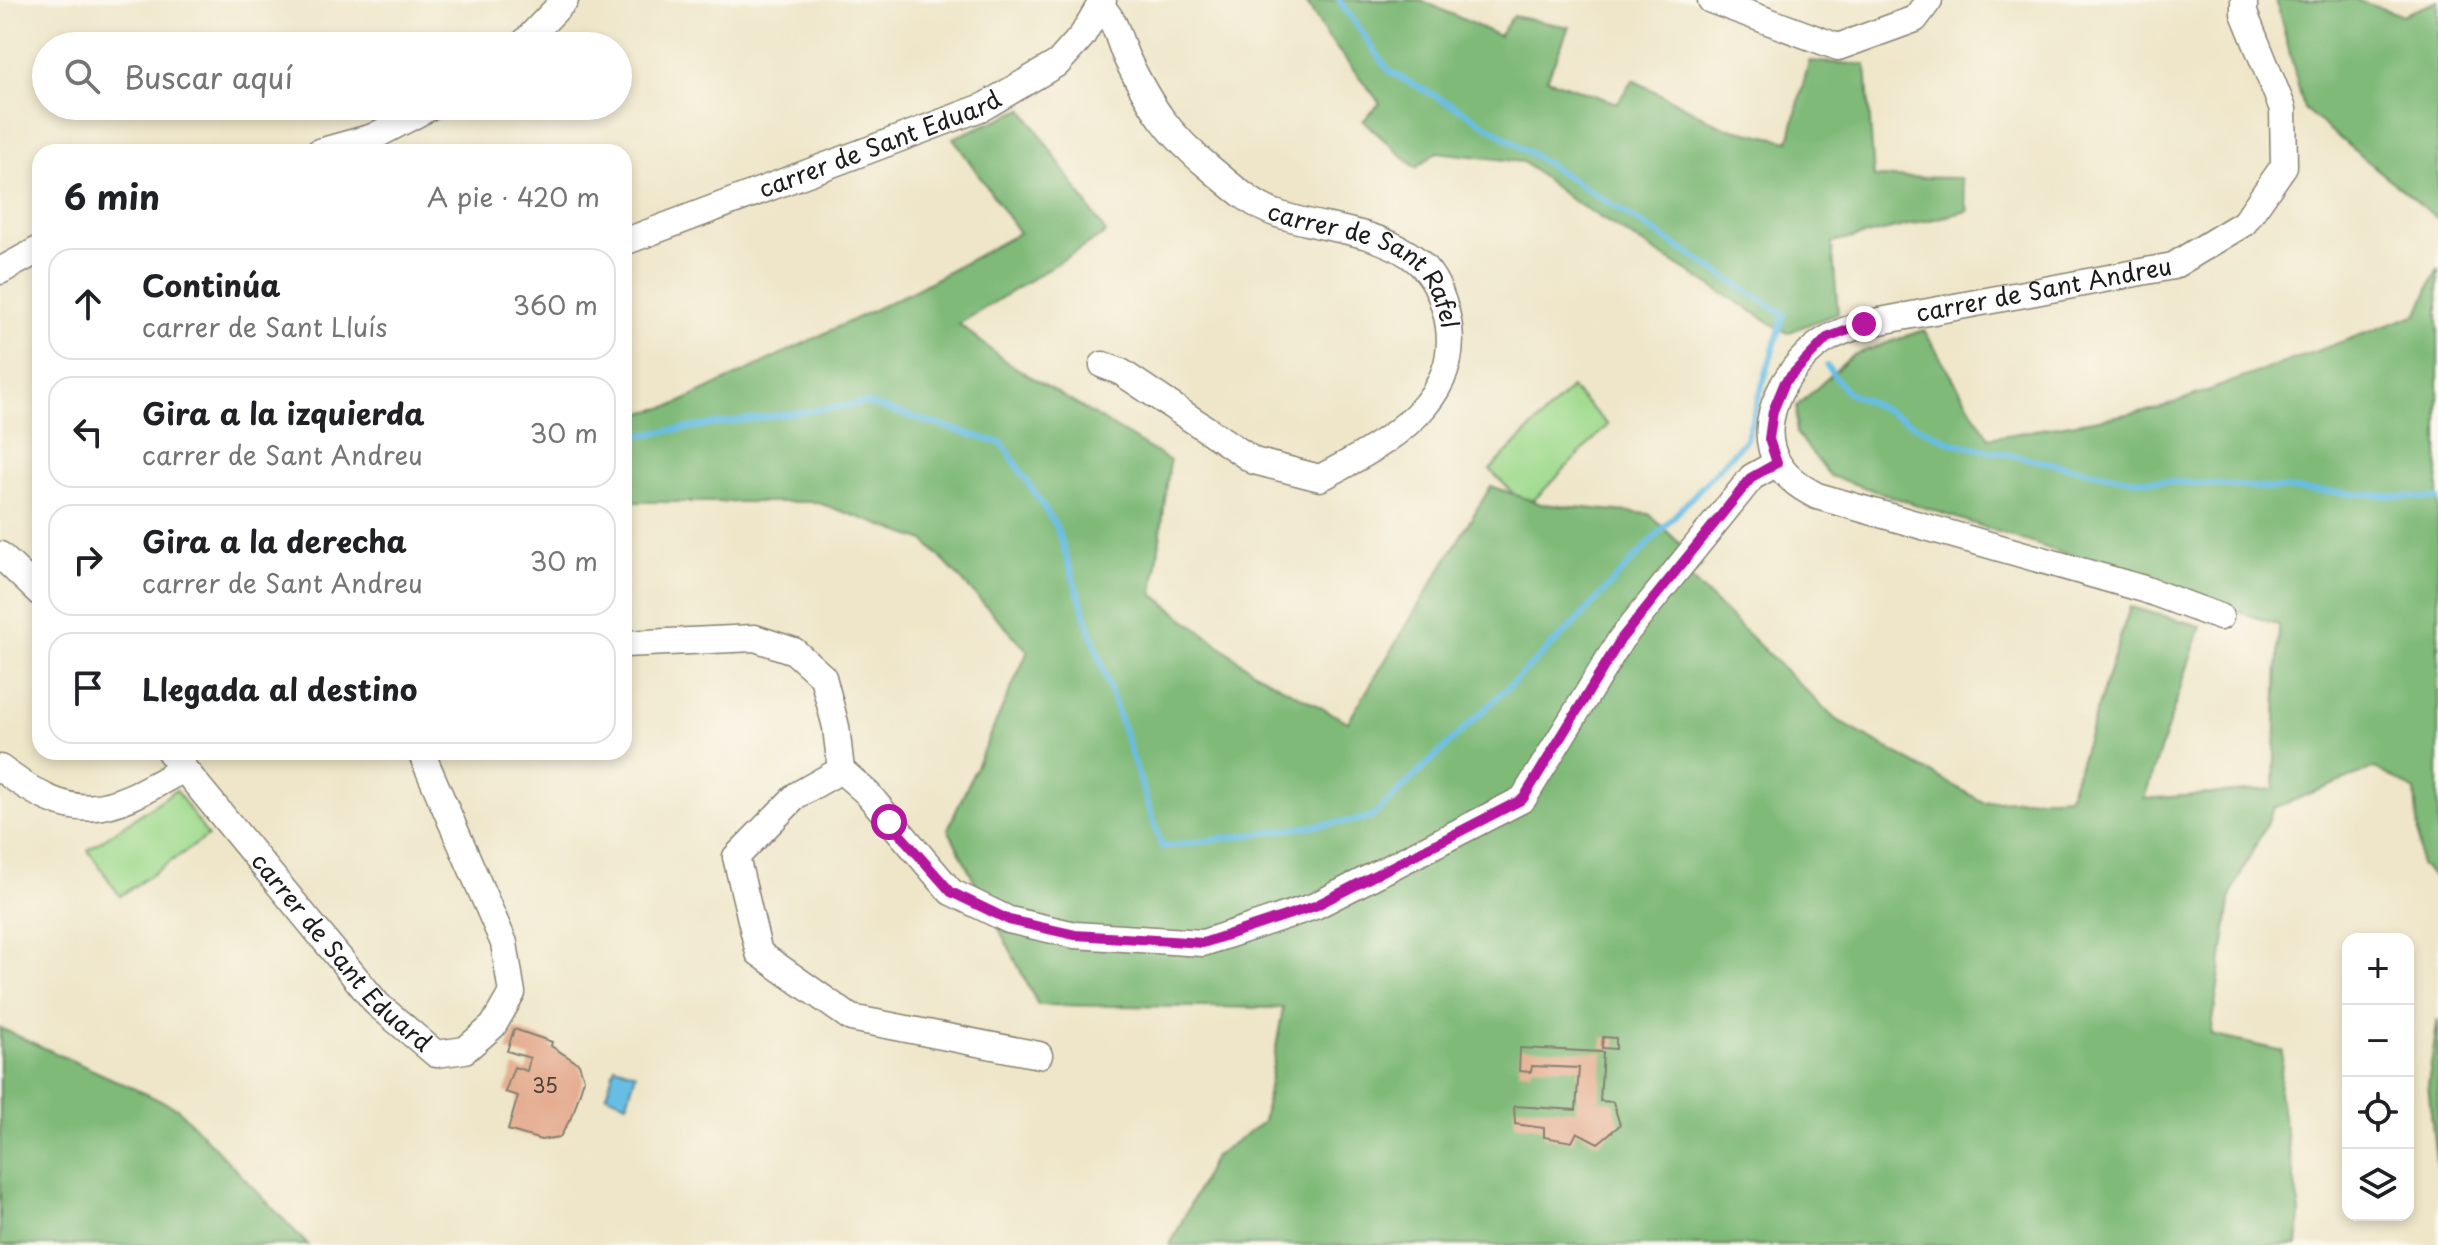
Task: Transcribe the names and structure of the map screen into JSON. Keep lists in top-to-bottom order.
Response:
{
  "streets": {
    "street": ["carrer de Sant Eduard", "carrer de Sant Rafel", "carrer de Sant Andreu"]
  },
  "crossings": [
    ["carrer de Sant Eduard", "carrer de Sant Rafel"]
  ],
  "house_numbers": ["35"],
  "page": {
    "search": "Buscar aquí",
    "heading": ["6 min", "A pie · 420 m"],
    "list": [
      ["Continúa", "carrer de Sant Lluís", "360 m"],
      ["Gira a la izquierda", "carrer de Sant Andreu", "30 m"],
      ["Gira a la derecha", "carrer de Sant Andreu", "30 m"],
      "Llegada al destino"
    ],
    "map_buttons": ["+", "−"]
  }
}
